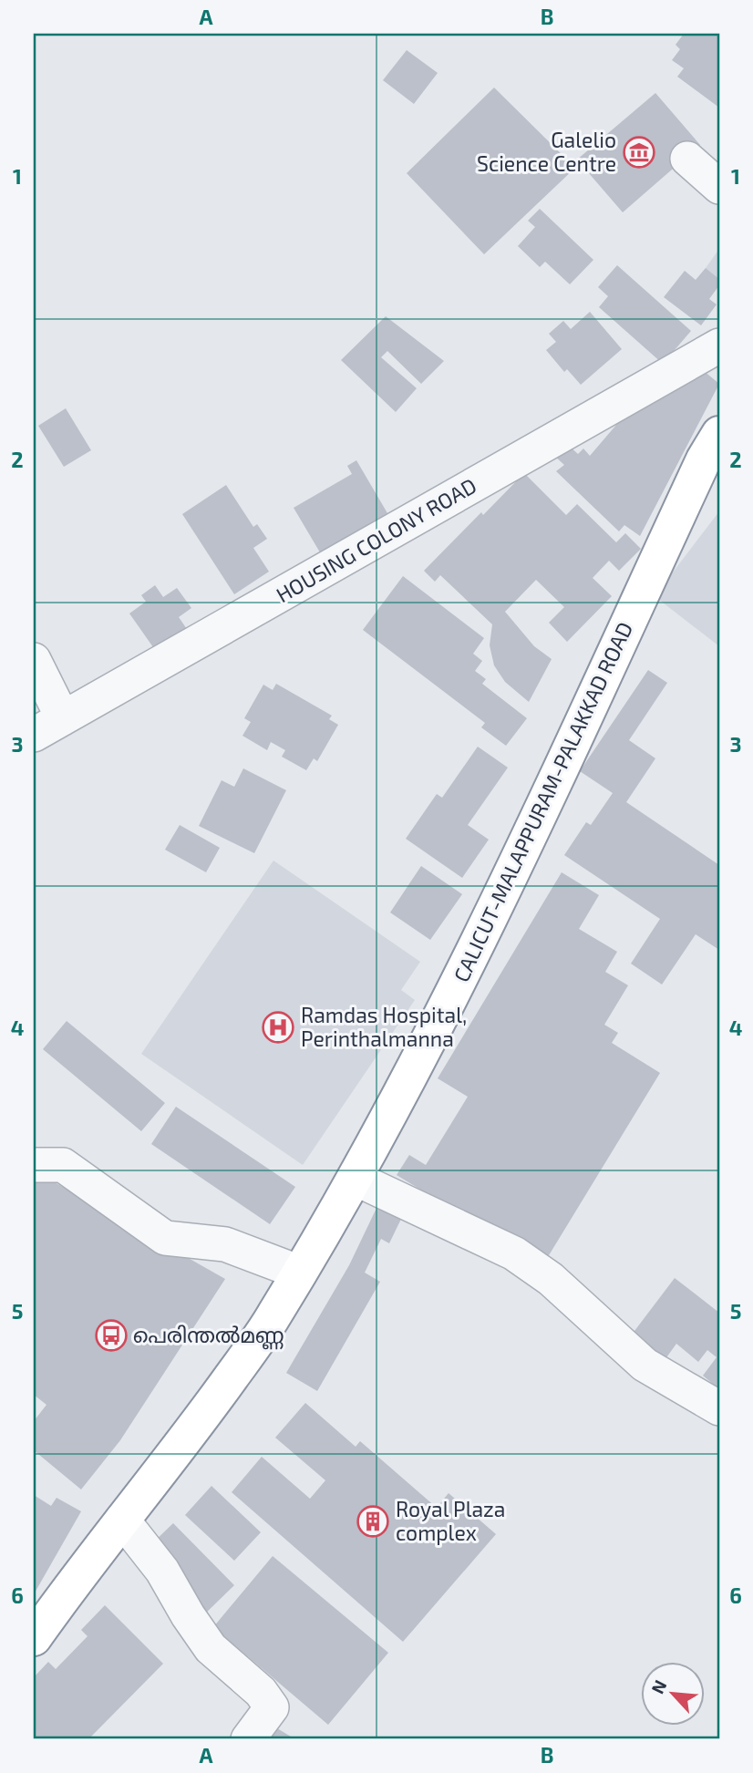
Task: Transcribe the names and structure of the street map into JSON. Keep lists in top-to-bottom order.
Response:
{
  "streets": {
    "highway": ["CALICUT-MALAPPURAM-PALAKKAD ROAD"],
    "street": ["HOUSING COLONY ROAD"]
  },
  "places": {
    "museum": ["Galelio Science Centre"],
    "hospital": ["Ramdas Hospital, Perinthalmanna"],
    "bus stop": ["പെരിന്തൽമണ്ണ"],
    "building": ["Royal Plaza complex"]
  },
  "north": "top left",
  "grid": {
    "columns": ["A", "B"],
    "rows": [
      "1",
      "2",
      "3",
      "4",
      "5",
      "6"
    ]
  }
}
